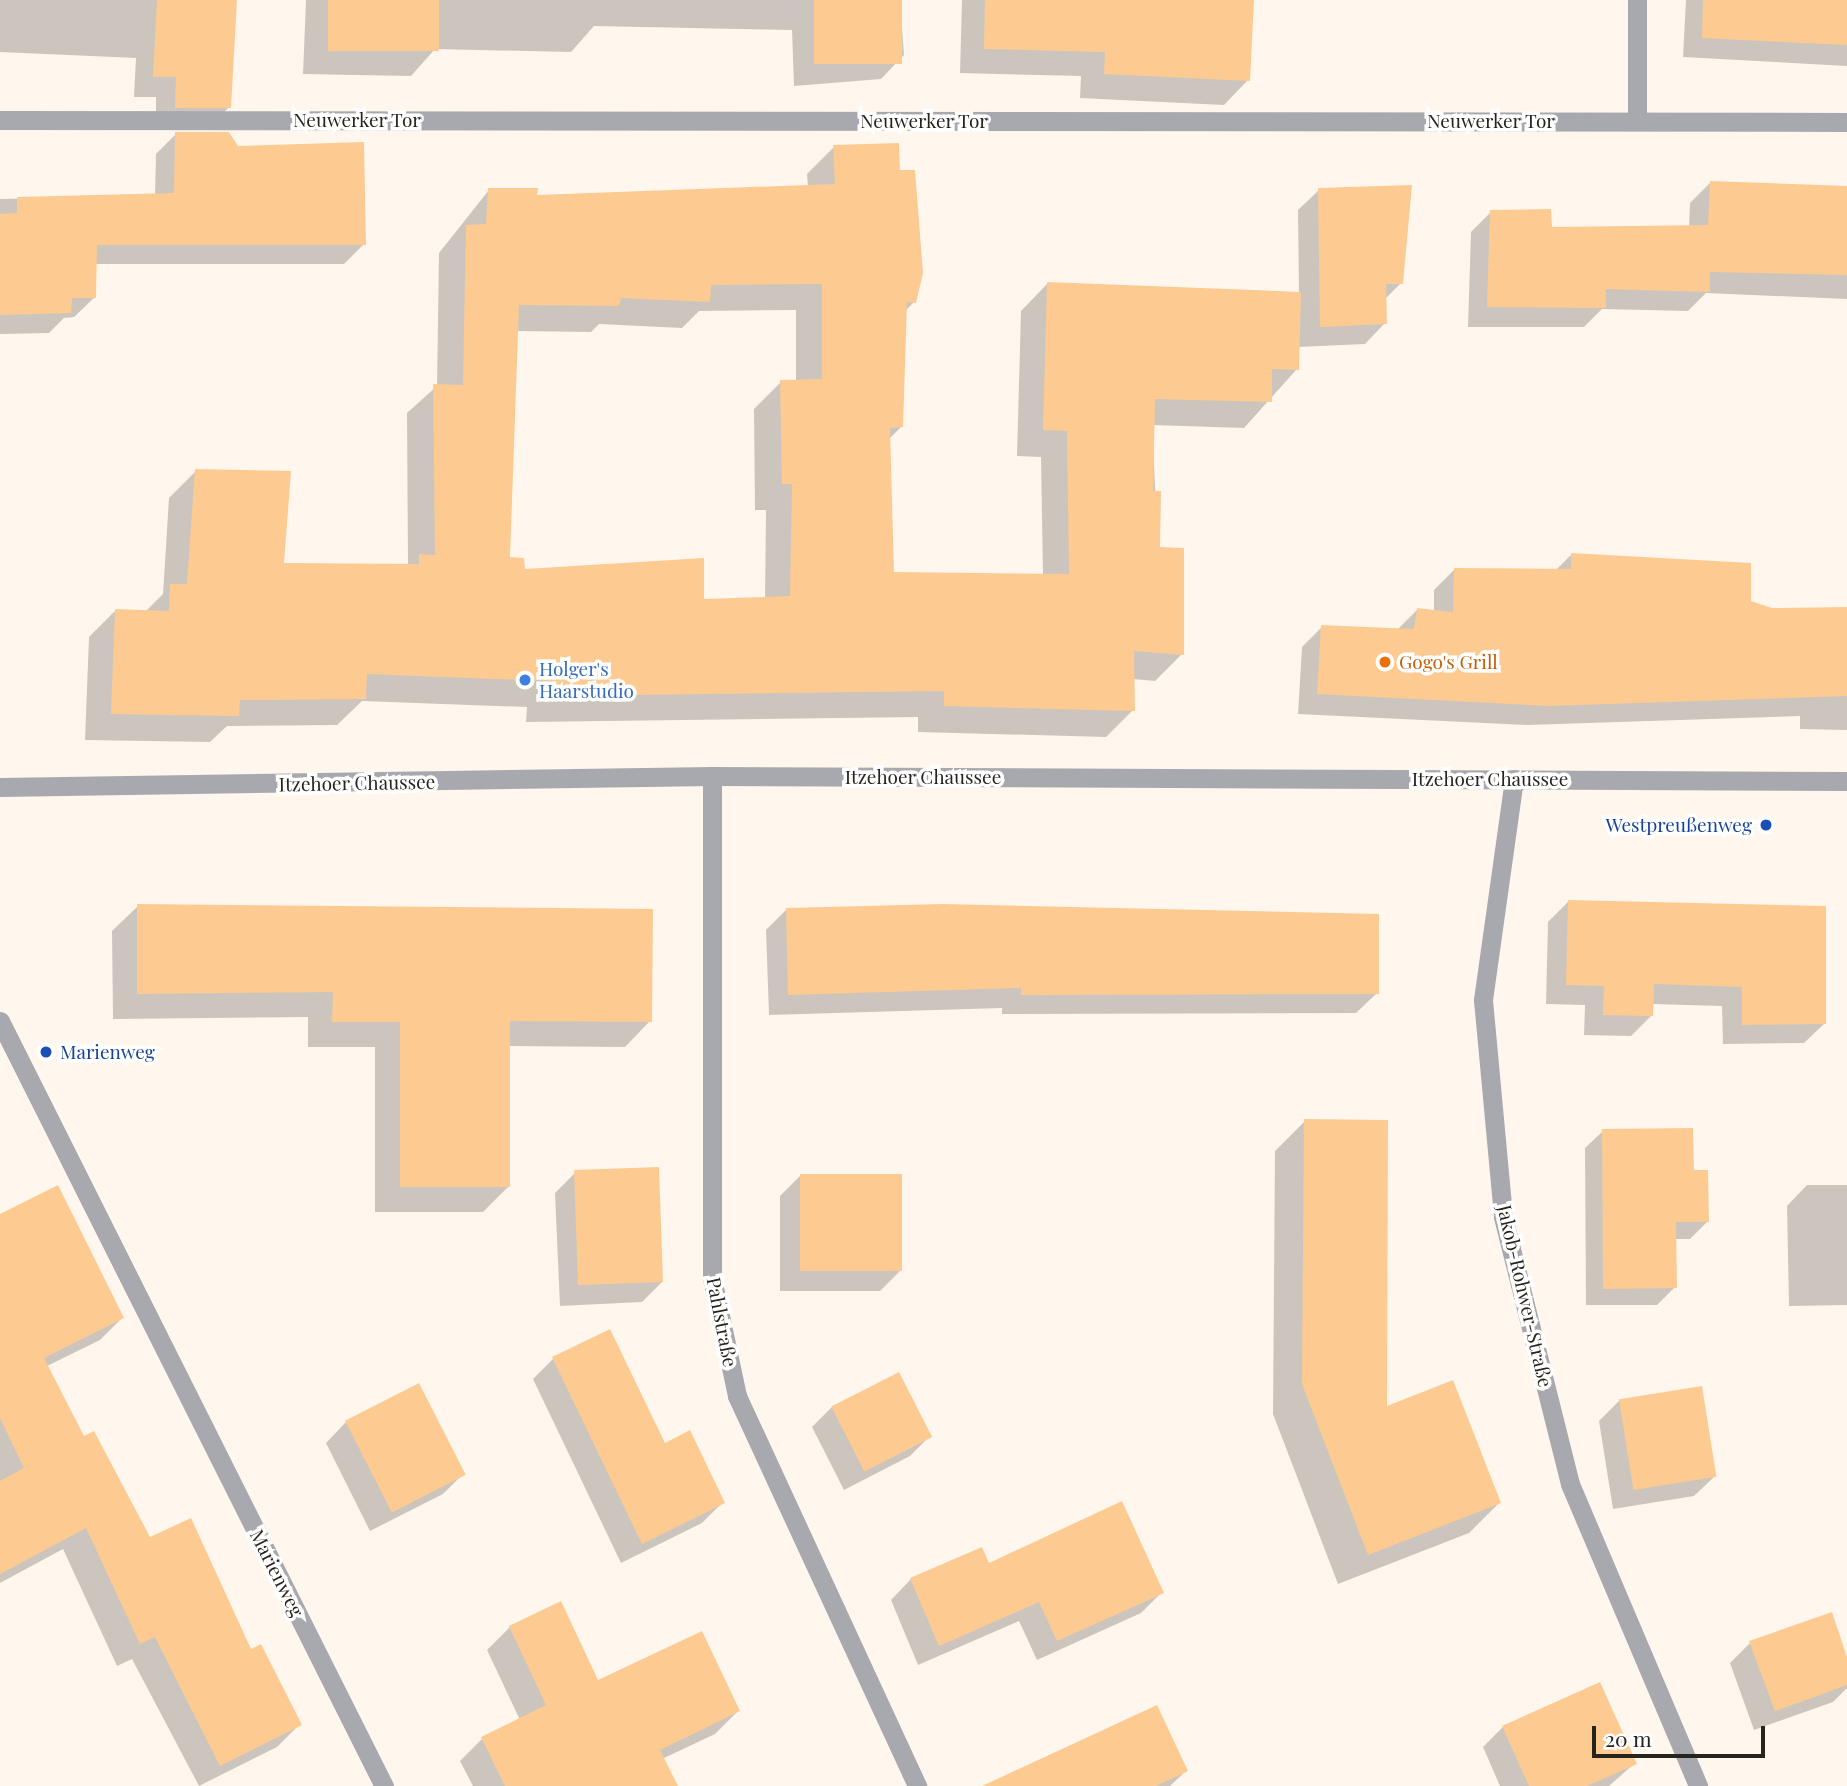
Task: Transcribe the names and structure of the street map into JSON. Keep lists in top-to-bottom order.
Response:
{
  "streets": {
    "street": [
      "Neuwerker Tor",
      "Itzehoer Chaussee",
      "Jakob-Rohwer-Straße",
      "Pahlstraße",
      "Marienweg"
    ]
  },
  "crossings": [
    ["Itzehoer Chaussee", "Jakob-Rohwer-Straße"],
    ["Itzehoer Chaussee", "Pahlstraße"]
  ],
  "places": [
    "Gogo's Grill",
    "Holger's Haarstudio",
    "Westpreußenweg",
    "Marienweg"
  ],
  "scale_bar": "20 m"
}
